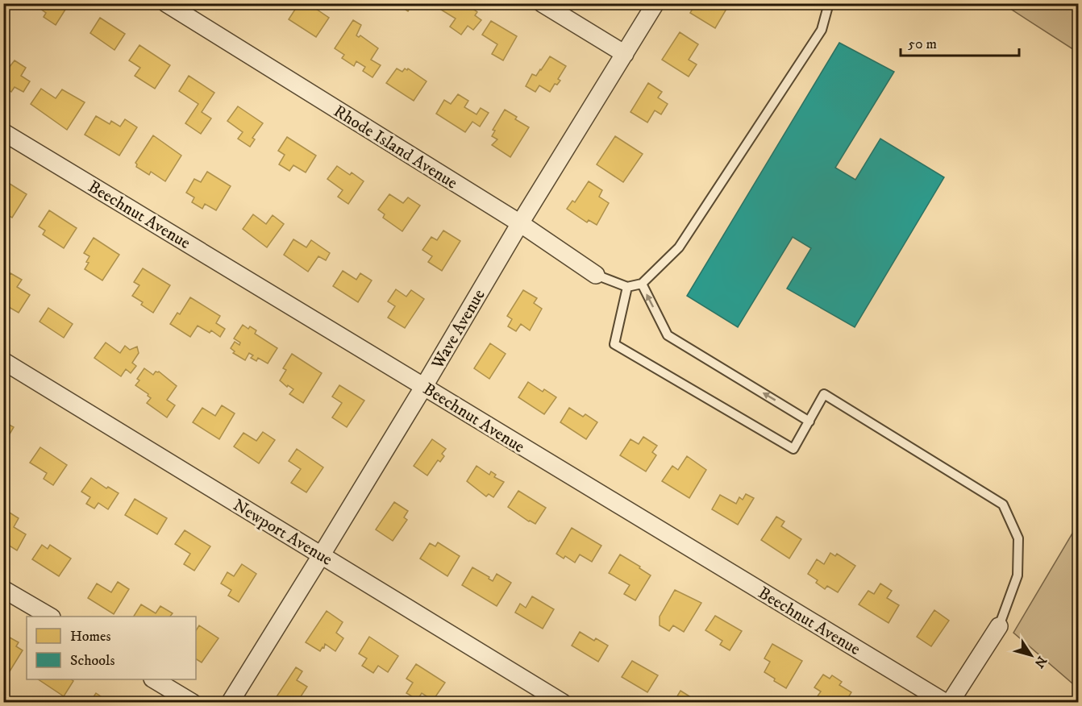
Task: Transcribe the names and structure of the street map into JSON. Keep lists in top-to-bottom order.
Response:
{
  "streets": {
    "street": [
      "Rhode Island Avenue",
      "Beechnut Avenue",
      "Wave Avenue",
      "Newport Avenue"
    ]
  },
  "crossings": [
    ["Rhode Island Avenue", "Wave Avenue"],
    ["Beechnut Avenue", "Wave Avenue"],
    ["Wave Avenue", "Newport Avenue"]
  ],
  "legend": ["Homes", "Schools"],
  "scale_bar": "50 m",
  "north": "bottom right"
}
